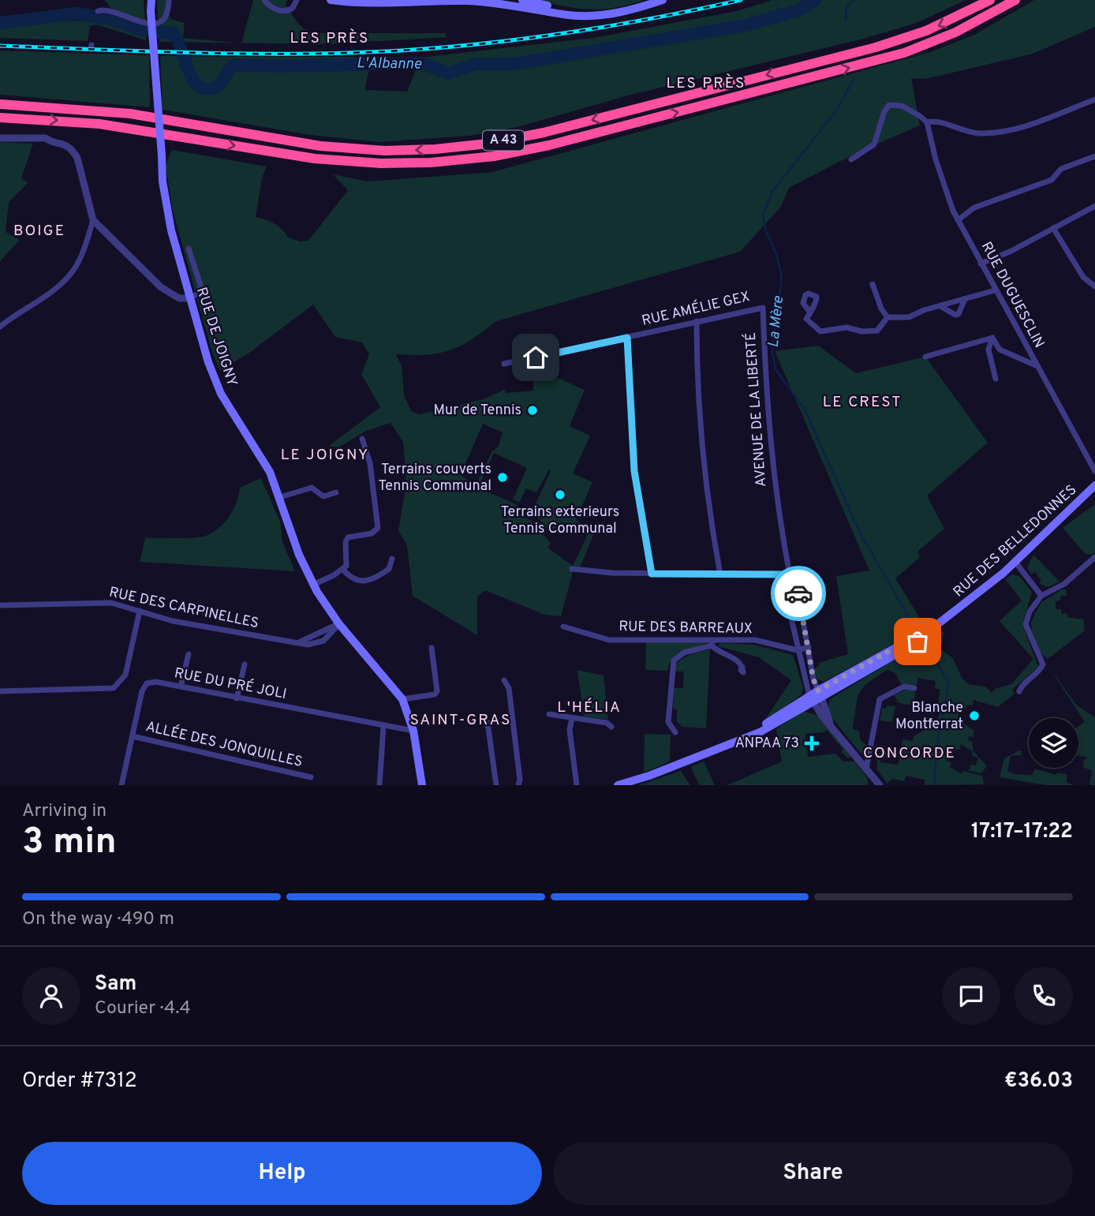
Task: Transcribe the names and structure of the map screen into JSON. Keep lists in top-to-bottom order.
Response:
{
  "streets": {
    "highway": ["A 43"],
    "main road": ["RUE DE JOIGNY", "RUE DES BELLEDONNES"],
    "street": [
      "RUE DUGUESCLIN",
      "RUE AMÉLIE GEX",
      "AVENUE DE LA LIBERTÉ",
      "RUE DES CARPINELLES",
      "RUE DES BARREAUX",
      "RUE DU PRÉ JOLI",
      "ALLÉE DES JONQUILLES"
    ]
  },
  "crossings": [
    ["RUE AMÉLIE GEX", "AVENUE DE LA LIBERTÉ"],
    ["RUE DE JOIGNY", "RUE DES CARPINELLES"],
    ["RUE DE JOIGNY", "RUE DU PRÉ JOLI"],
    ["AVENUE DE LA LIBERTÉ", "RUE DES BELLEDONNES"],
    ["AVENUE DE LA LIBERTÉ", "RUE DES BARREAUX"],
    ["RUE DU PRÉ JOLI", "ALLÉE DES JONQUILLES"]
  ],
  "districts": [
    "LES PRÈS",
    "LES PRÈS",
    "BOIGE",
    "LE CREST",
    "LE JOIGNY",
    "L'HÉLIA",
    "SAINT-GRAS",
    "CONCORDE"
  ],
  "water": ["L'Albanne", "La Mère"],
  "places": {
    "other": [
      "Mur de Tennis",
      "Terrains couverts Tennis Communal",
      "Terrains exterieurs Tennis Communal",
      "Blanche Montferrat"
    ],
    "health": ["ANPAA 73"]
  },
  "page": {
    "heading": ["3 min", "Arriving in", "17:17–17:22"],
    "panel": [
      "Sam",
      "Courier · 4.4",
      "Order #7312",
      "€36.03"
    ],
    "bar": "On the way · 490 m",
    "buttons": ["Help", "Share"]
  }
}
